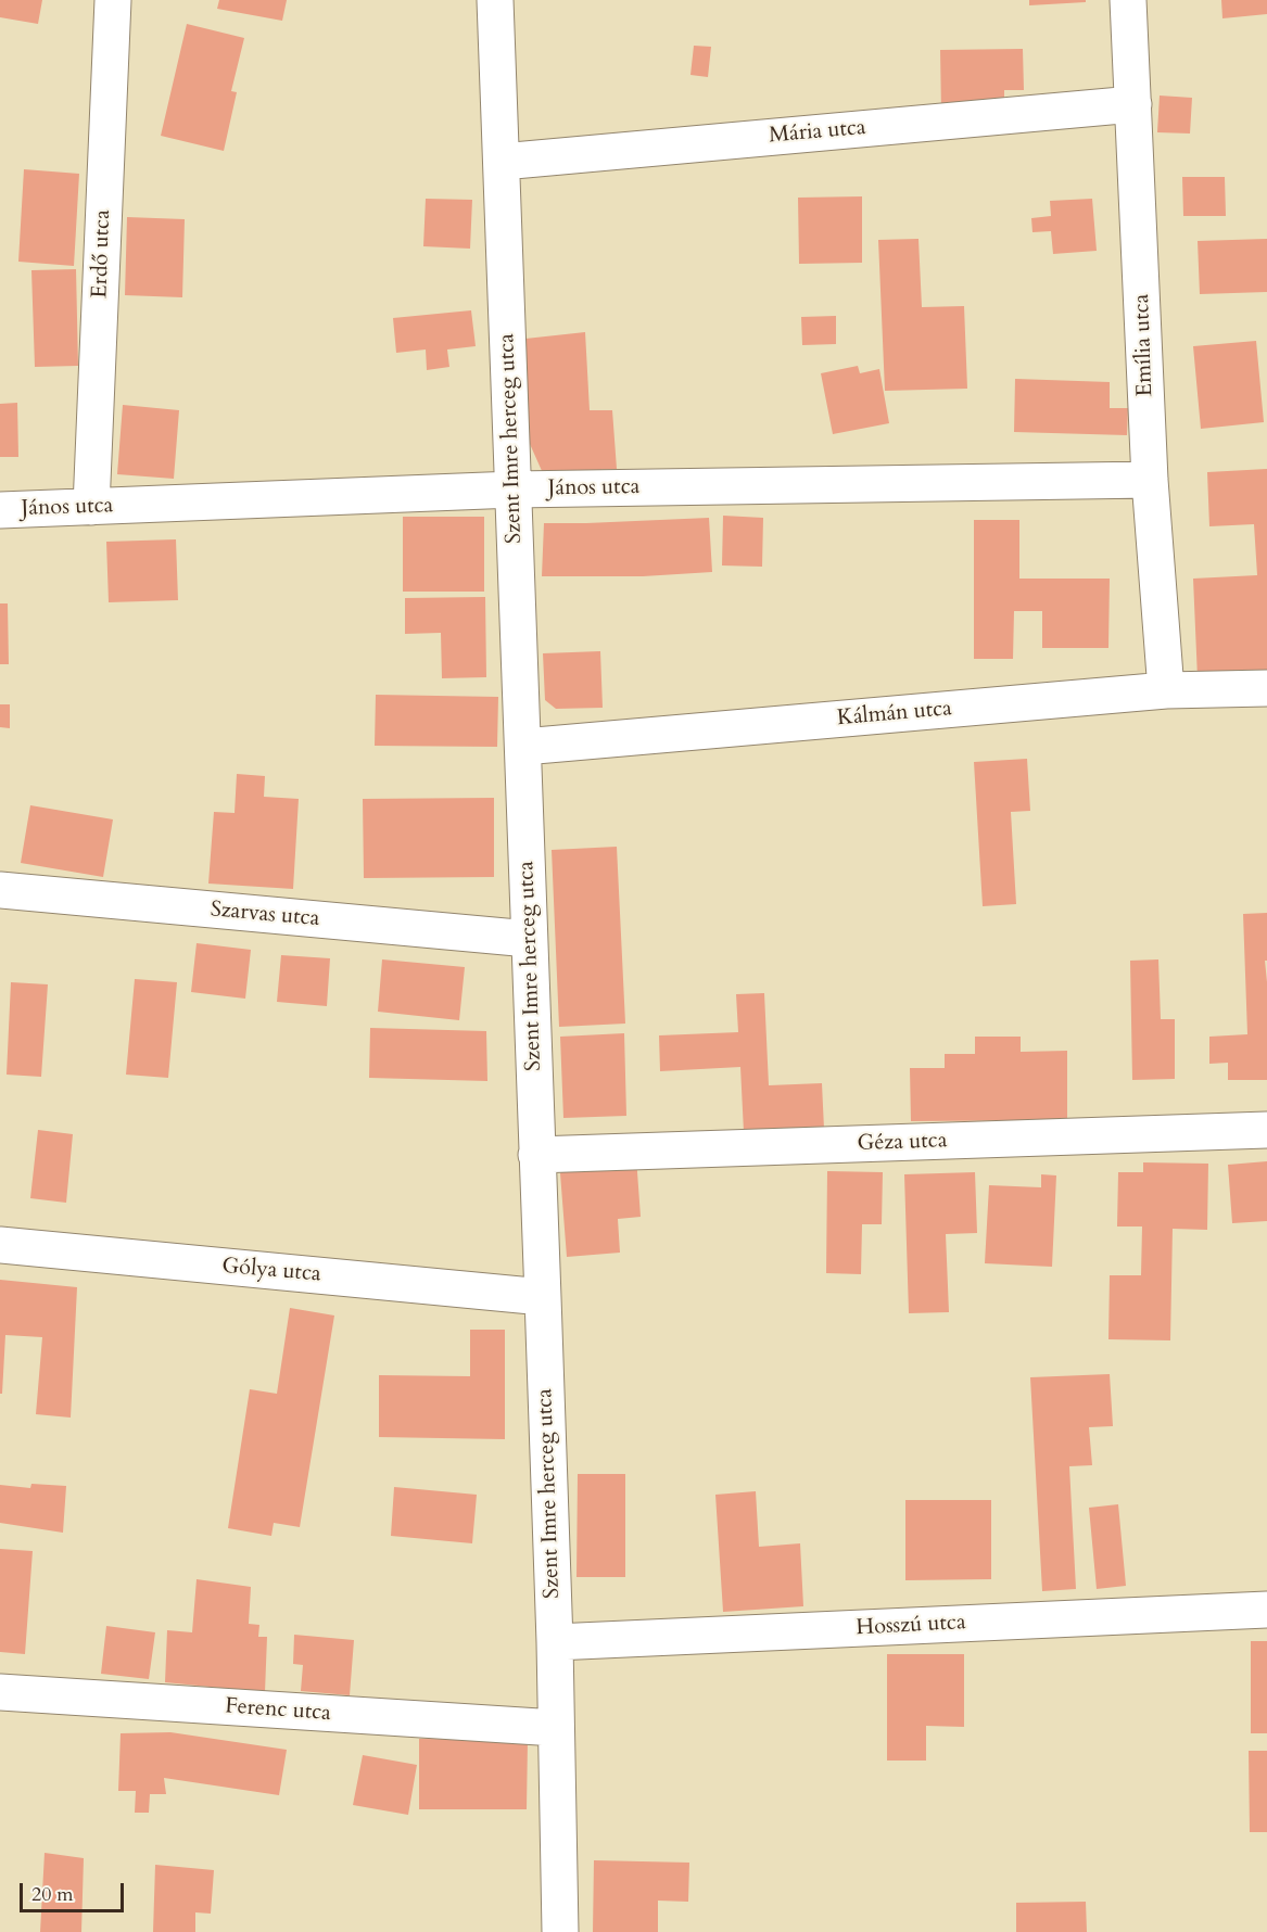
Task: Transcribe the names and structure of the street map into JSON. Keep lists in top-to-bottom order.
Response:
{
  "streets": {
    "street": [
      "Mária utca",
      "Erdő utca",
      "Emília utca",
      "Szent Imre herceg utca",
      "János utca",
      "Kálmán utca",
      "Szarvas utca",
      "Géza utca",
      "Gólya utca",
      "Hosszú utca",
      "Ferenc utca"
    ]
  },
  "crossings": [
    ["Mária utca", "Emília utca"],
    ["Mária utca", "Szent Imre herceg utca"],
    ["Erdő utca", "János utca"],
    ["Emília utca", "János utca"],
    ["Emília utca", "Kálmán utca"],
    ["Szent Imre herceg utca", "János utca"],
    ["Szent Imre herceg utca", "Kálmán utca"],
    ["Szent Imre herceg utca", "Szarvas utca"],
    ["Szent Imre herceg utca", "Géza utca"],
    ["Szent Imre herceg utca", "Gólya utca"],
    ["Szent Imre herceg utca", "Hosszú utca"],
    ["Szent Imre herceg utca", "Ferenc utca"]
  ],
  "scale_bar": "20 m"
}
